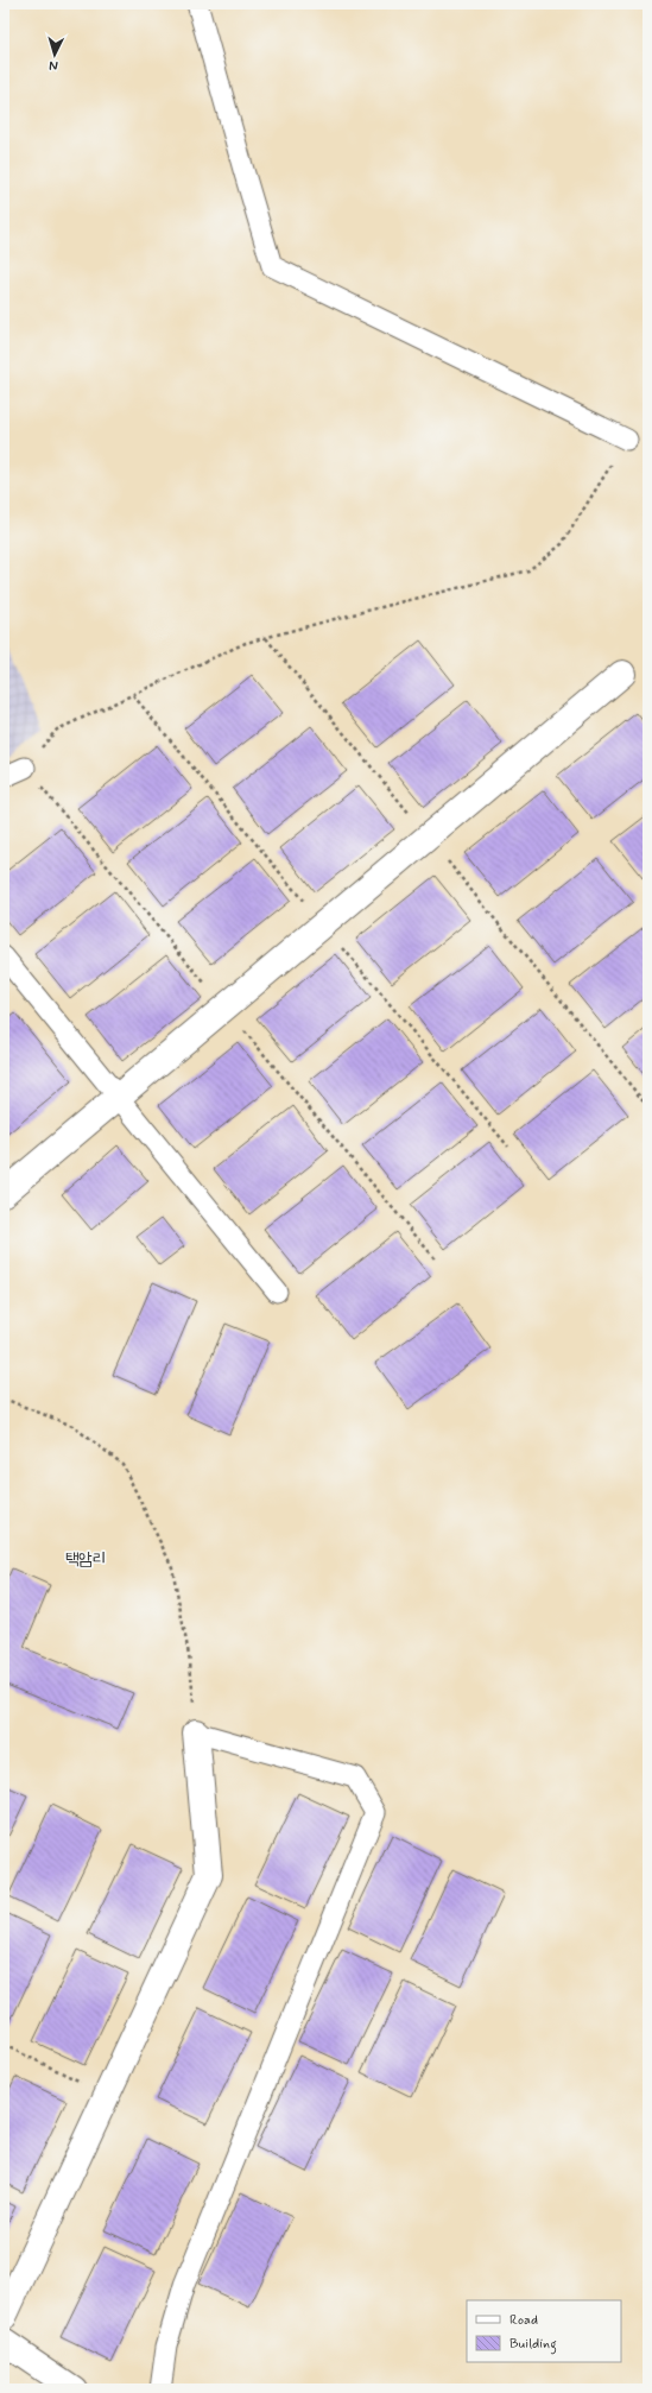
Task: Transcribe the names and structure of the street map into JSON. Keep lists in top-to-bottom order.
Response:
{
  "districts": ["택암리"],
  "legend": ["Road", "Building"],
  "north": "bottom"
}
